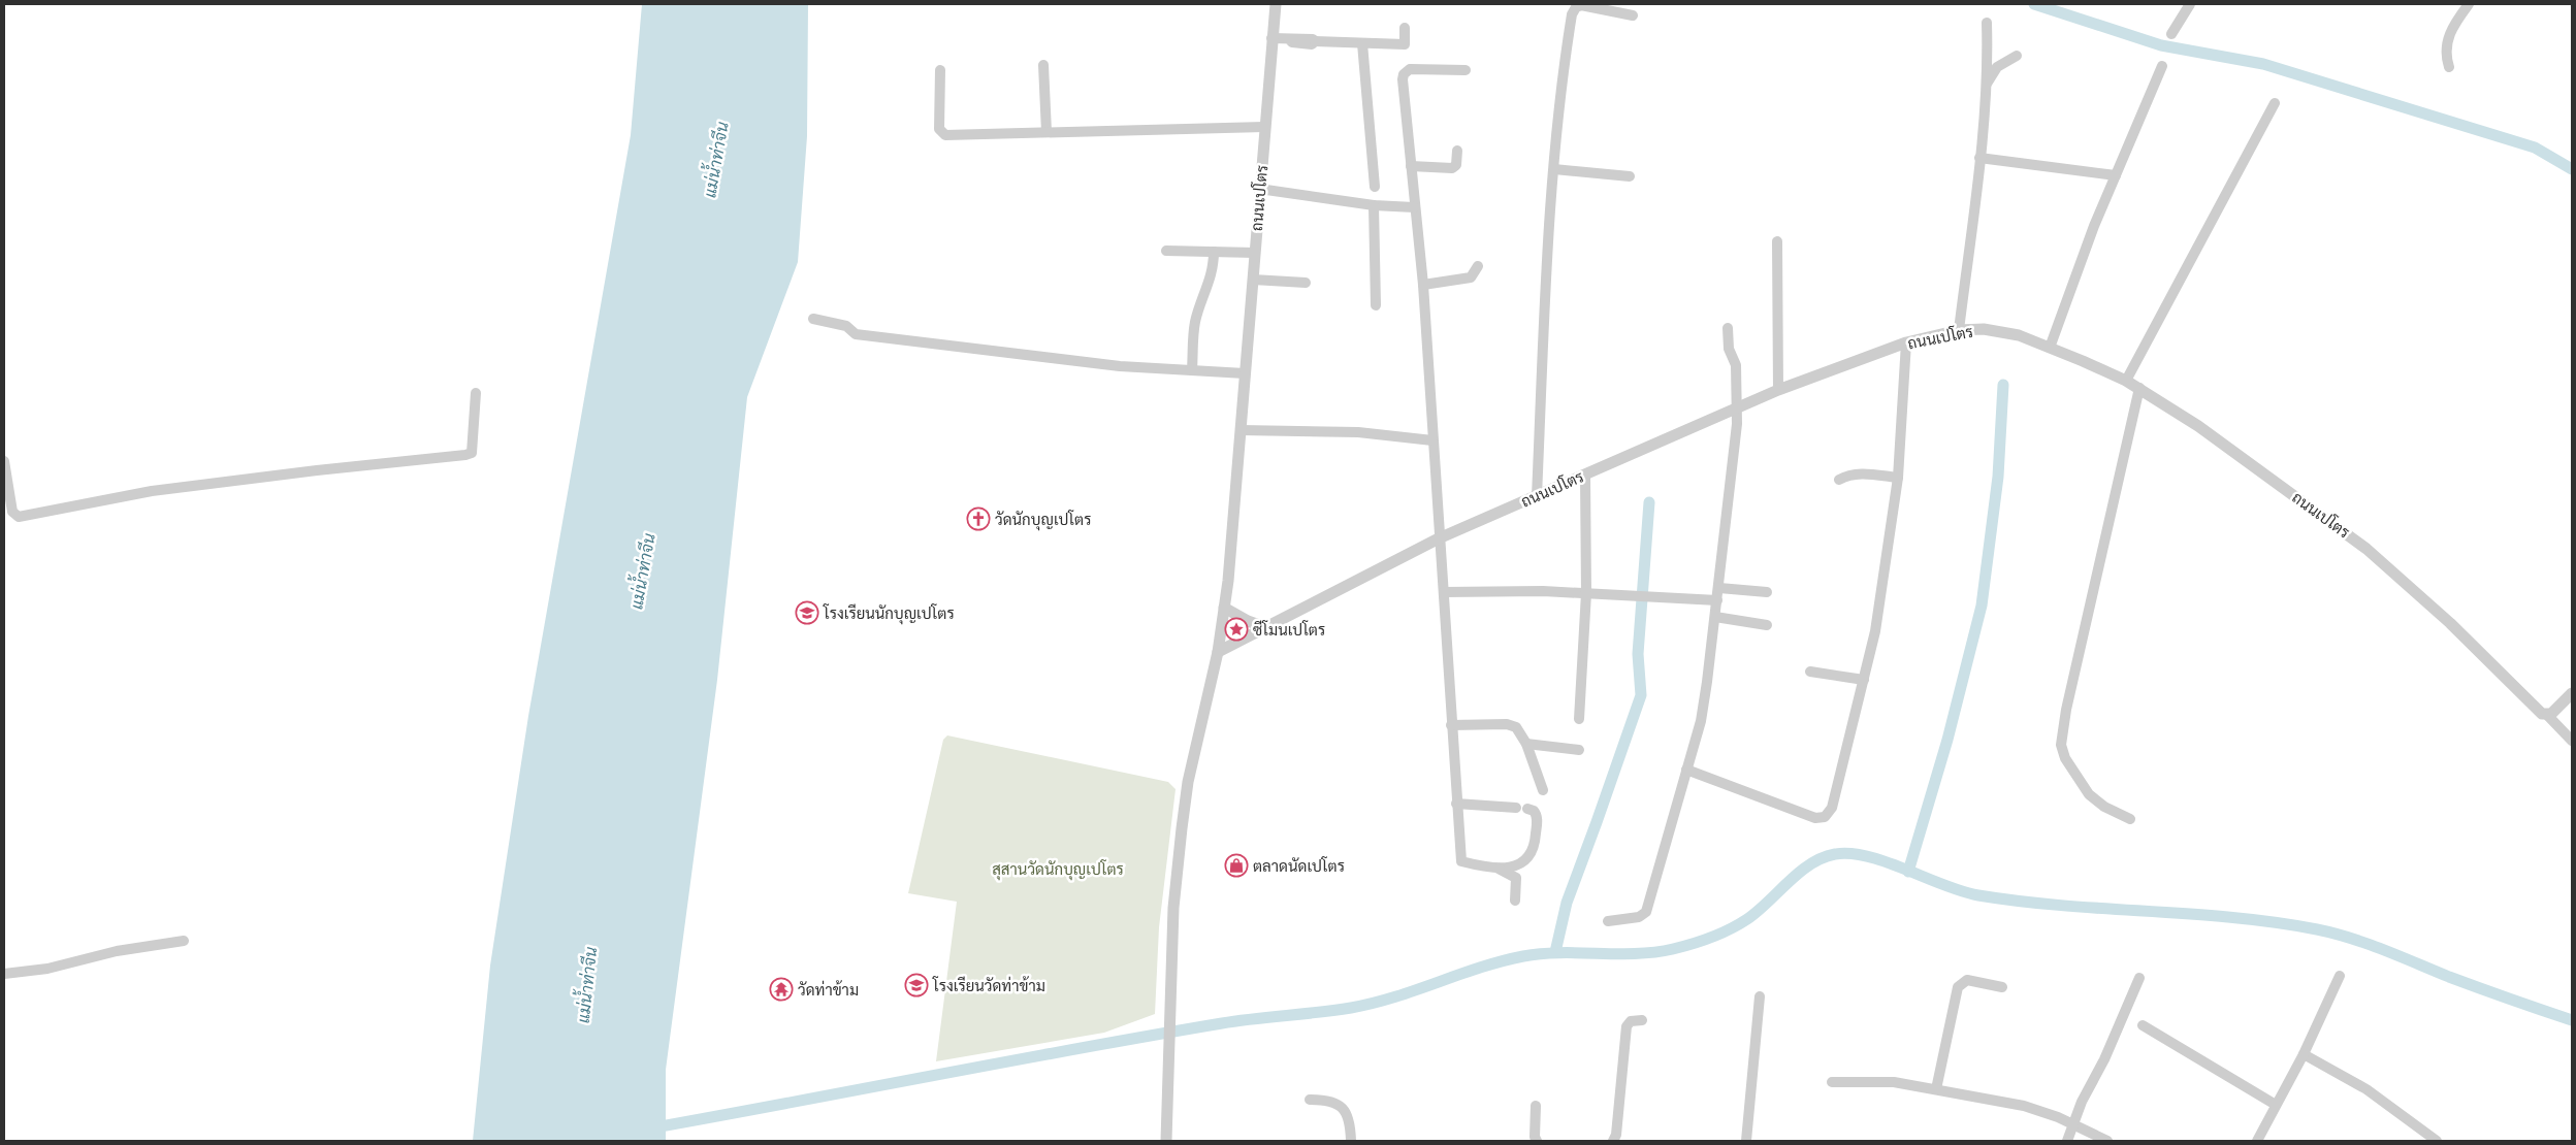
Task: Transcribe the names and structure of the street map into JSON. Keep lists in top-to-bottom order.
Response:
{
  "streets": {
    "street": ["ถนนเปโตร"]
  },
  "water": ["แม่น้ำท่าจีน"],
  "parks": ["สุสานวัดนักบุญเปโตร"],
  "places": {
    "church": ["วัดนักบุญเปโตร"],
    "school or university": ["โรงเรียนนักบุญเปโตร", "โรงเรียนวัดท่าข้าม"],
    "place": ["ซีโมนเปโตร"],
    "shop": ["ตลาดนัดเปโตร"],
    "temple": ["วัดท่าข้าม"]
  }
}
